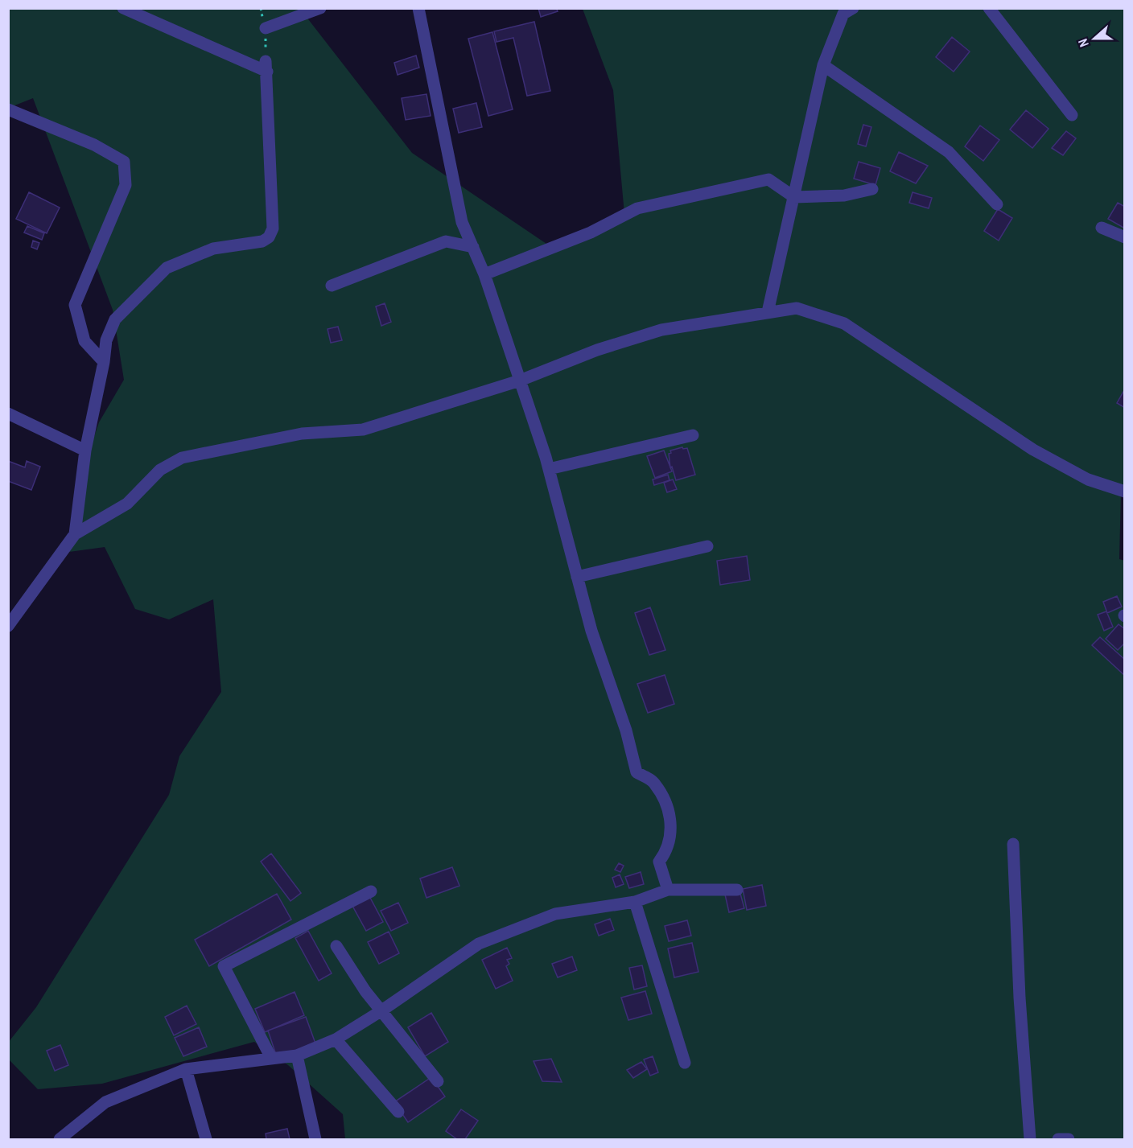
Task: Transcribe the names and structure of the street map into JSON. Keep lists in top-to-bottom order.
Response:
{
  "north": "left"
}
